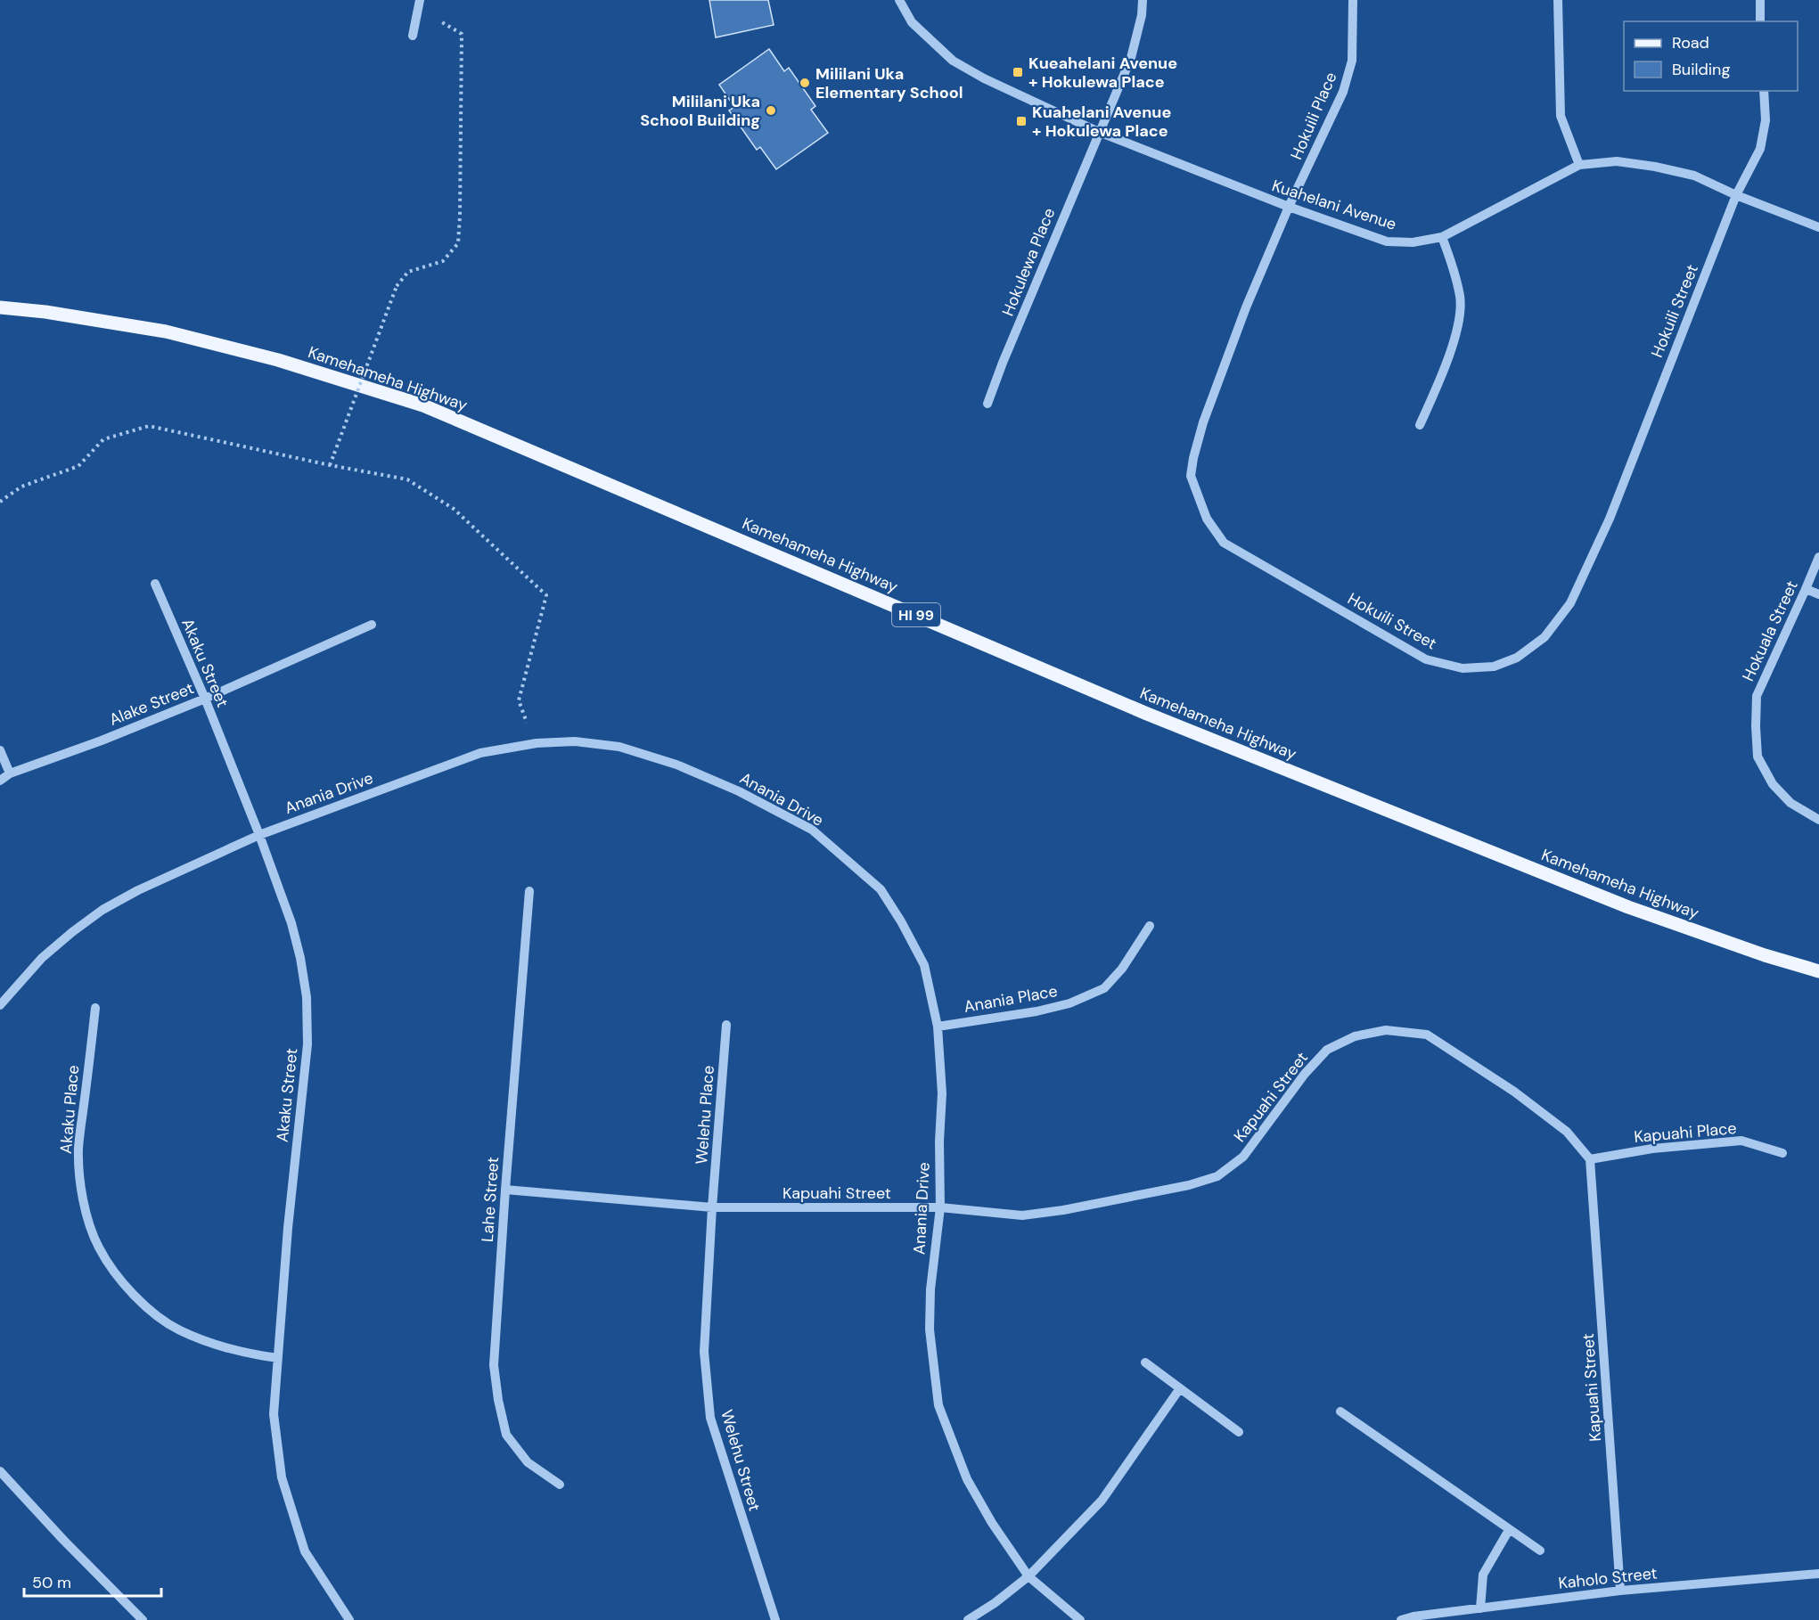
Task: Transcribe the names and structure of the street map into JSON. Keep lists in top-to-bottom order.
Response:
{
  "streets": {
    "main road": ["Kamehameha Highway", "HI 99"],
    "street": [
      "Hokuili Place",
      "Kuahelani Avenue",
      "Hokulewa Place",
      "Hokuili Street",
      "Hokuala Street",
      "Akaku Street",
      "Alake Street",
      "Anania Drive",
      "Anania Place",
      "Kapuahi Street",
      "Akaku Place",
      "Welehu Place",
      "Kapuahi Place",
      "Lahe Street",
      "Welehu Street",
      "Kaholo Street"
    ]
  },
  "crossings": [
    ["Hokuili Place", "Kuahelani Avenue"],
    ["Hokuili Place", "Hokuili Street"],
    ["Kuahelani Avenue", "Hokulewa Place"],
    ["Kuahelani Avenue", "Hokuili Street"],
    ["Akaku Street", "Alake Street"],
    ["Akaku Street", "Anania Drive"],
    ["Akaku Street", "Akaku Place"],
    ["Anania Drive", "Anania Place"],
    ["Anania Drive", "Kapuahi Street"],
    ["Kapuahi Street", "Welehu Place"],
    ["Kapuahi Street", "Kapuahi Place"],
    ["Kapuahi Street", "Lahe Street"],
    ["Kapuahi Street", "Welehu Street"],
    ["Kapuahi Street", "Kaholo Street"],
    ["Welehu Place", "Welehu Street"]
  ],
  "places": {
    "transit": ["Kueahelani Avenue + Hokulewa Place", "Kuahelani Avenue + Hokulewa Place"],
    "other": ["Mililani Uka Elementary School", "Mililani Uka School Building"]
  },
  "legend": ["Road", "Building"],
  "scale_bar": "50 m"
}
